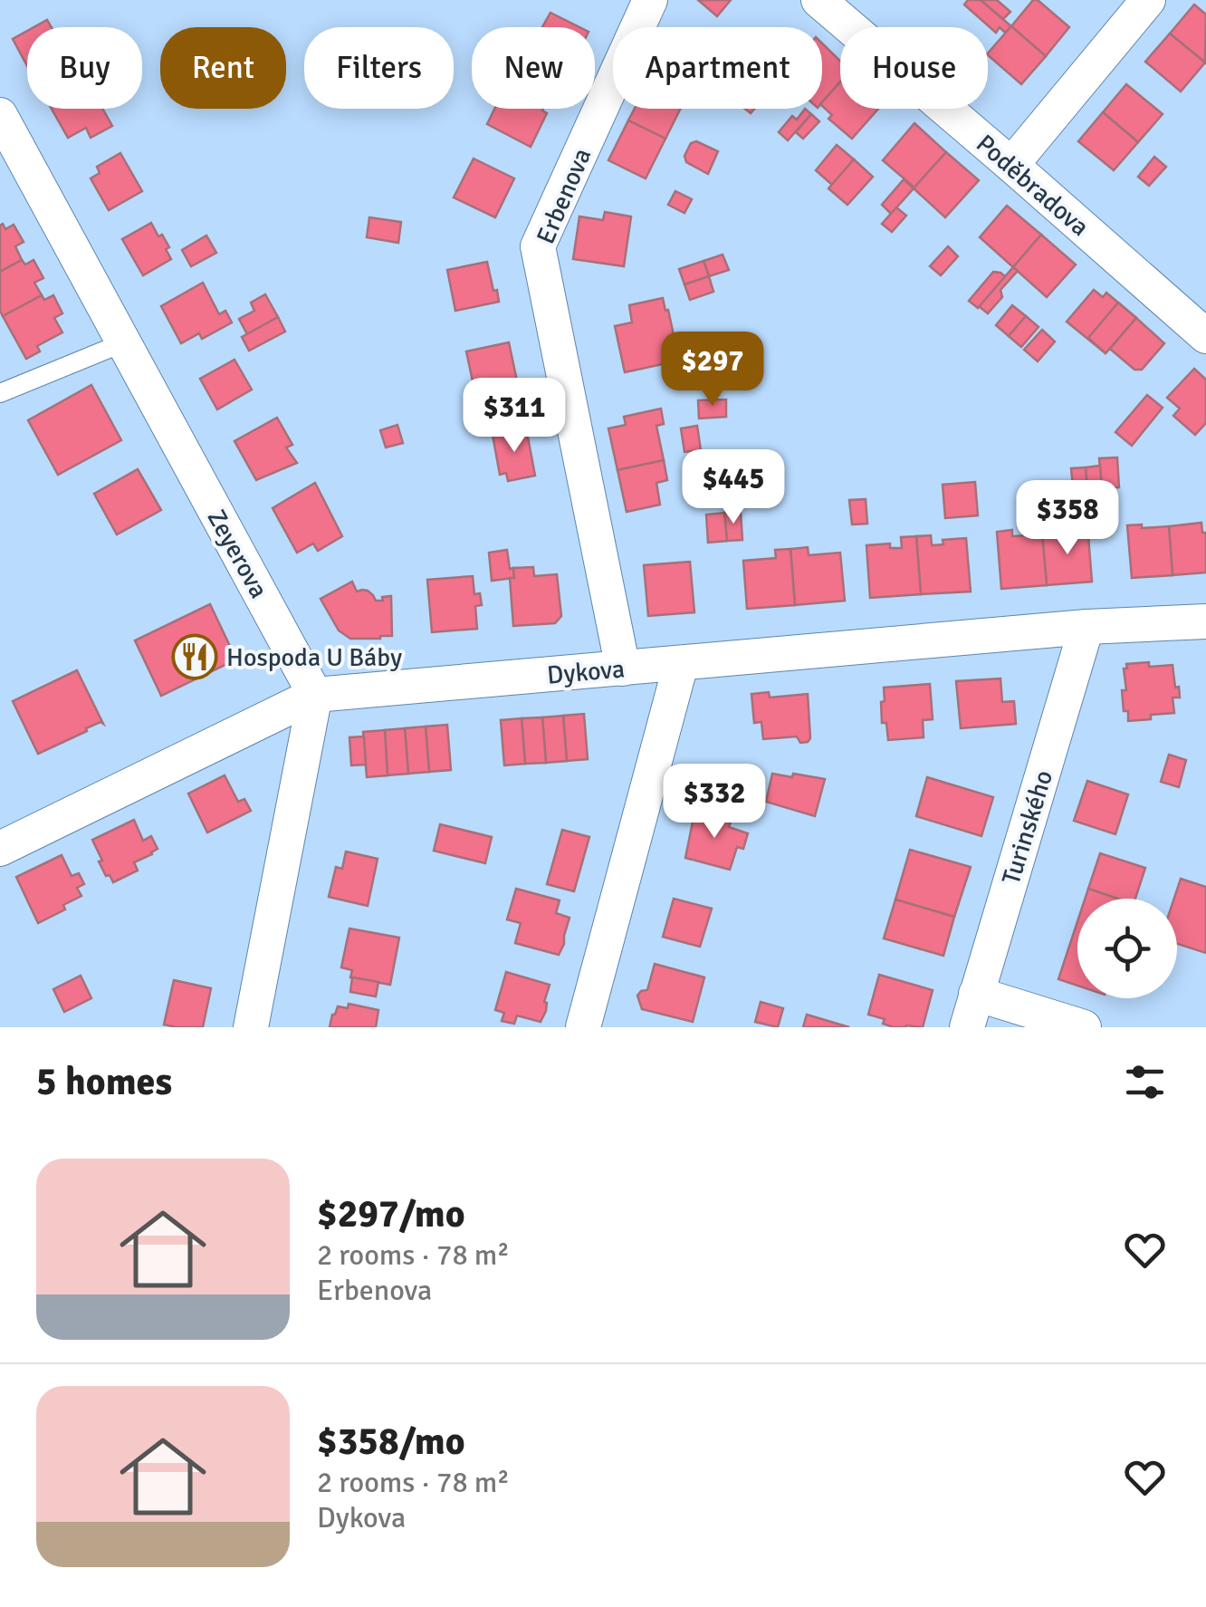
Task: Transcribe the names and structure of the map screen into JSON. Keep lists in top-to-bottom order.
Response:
{
  "streets": {
    "street": [
      "Poděbradova",
      "Erbenova",
      "Zeyerova",
      "Dykova",
      "Turinského"
    ]
  },
  "crossings": [
    ["Erbenova", "Dykova"],
    ["Zeyerova", "Dykova"],
    ["Dykova", "Turinského"]
  ],
  "places": {
    "restaurant": ["Hospoda U Báby"]
  },
  "page": {
    "chip": [
      "Buy",
      "Rent",
      "Filters",
      "New",
      "Apartment",
      "House"
    ],
    "price": [
      "$297",
      "$311",
      "$445",
      "$358",
      "$332"
    ],
    "heading": "5 homes",
    "list": [
      {
        "name": "$297/mo",
        "note": "2 rooms · 78 m² · Erbenova"
      },
      {
        "name": "$358/mo",
        "note": "2 rooms · 78 m² · Dykova"
      }
    ]
  }
}
